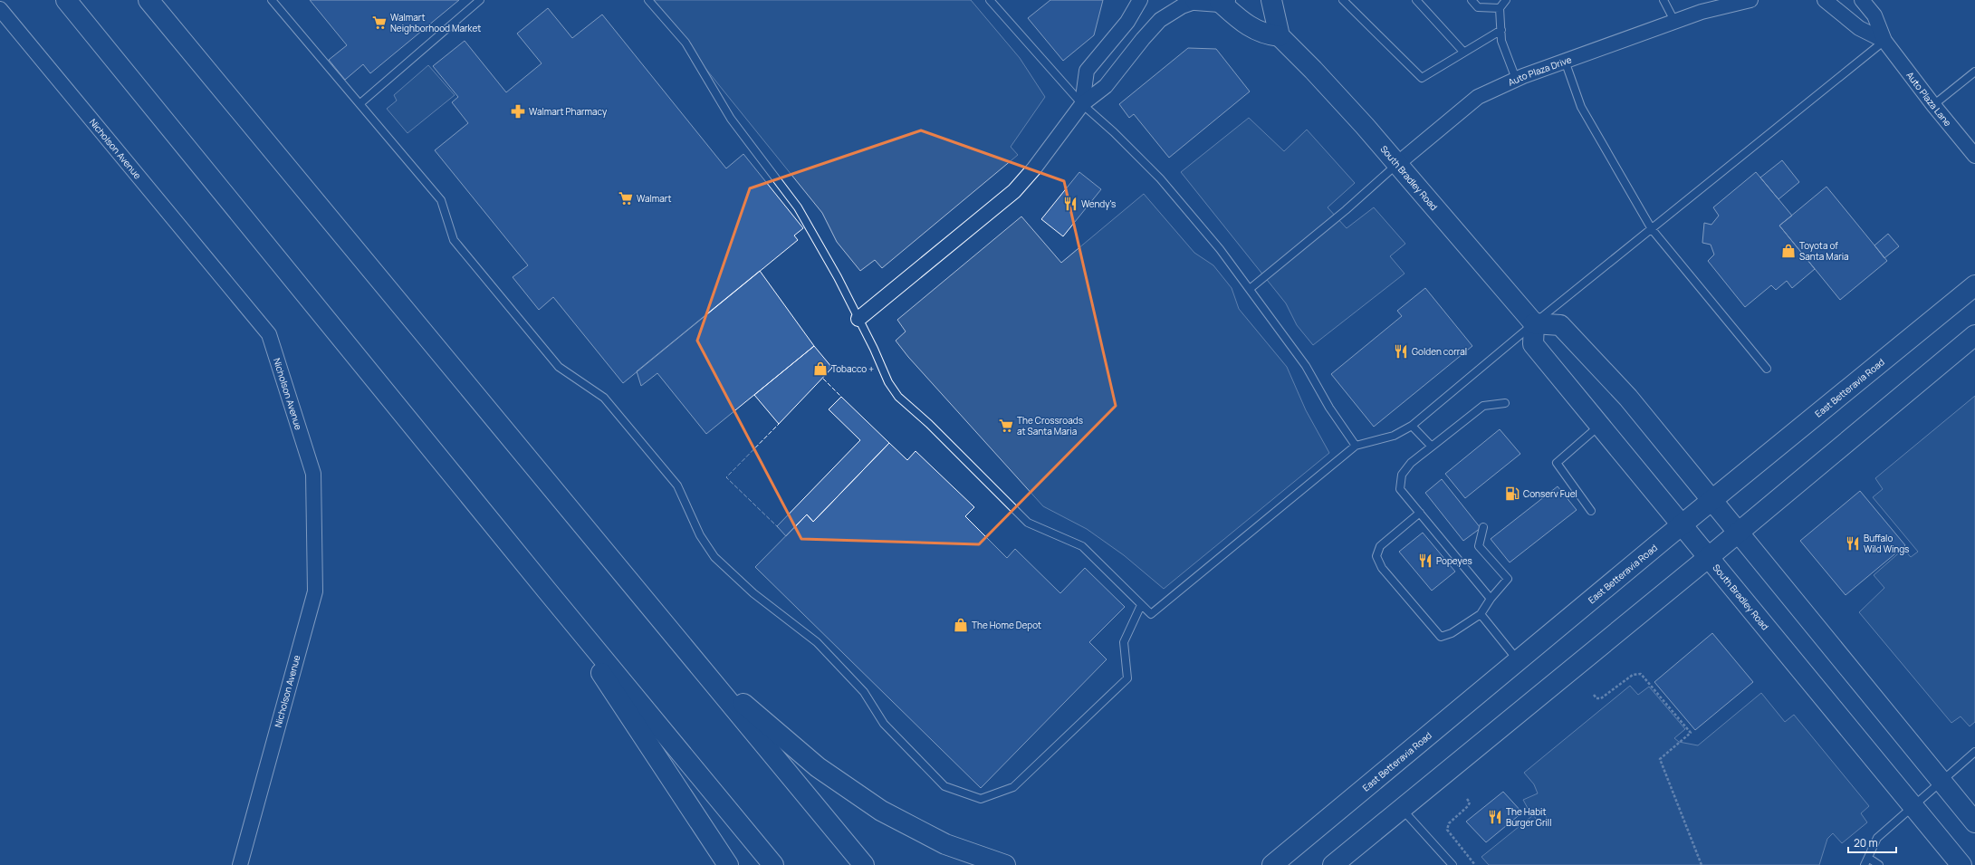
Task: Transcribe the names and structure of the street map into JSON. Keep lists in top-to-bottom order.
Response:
{
  "streets": {
    "main road": ["South Bradley Road", "East Betteravia Road"],
    "street": ["Auto Plaza Drive", "Auto Plaza Lane", "Nicholson Avenue"]
  },
  "crossings": [
    ["Auto Plaza Drive", "South Bradley Road"],
    ["South Bradley Road", "East Betteravia Road"]
  ],
  "places": {
    "supermarket": ["Walmart Neighborhood Market", "Walmart", "The Crossroads at Santa Maria"],
    "pharmacy": ["Walmart Pharmacy"],
    "restaurant": [
      "Wendy's",
      "Golden corral",
      "Buffalo Wild Wings",
      "Popeyes",
      "The Habit Burger Grill"
    ],
    "shop": ["Toyota of Santa Maria", "Tobacco +", "The Home Depot"],
    "fuel station": ["Conserv Fuel"]
  },
  "scale_bar": "20 m"
}
